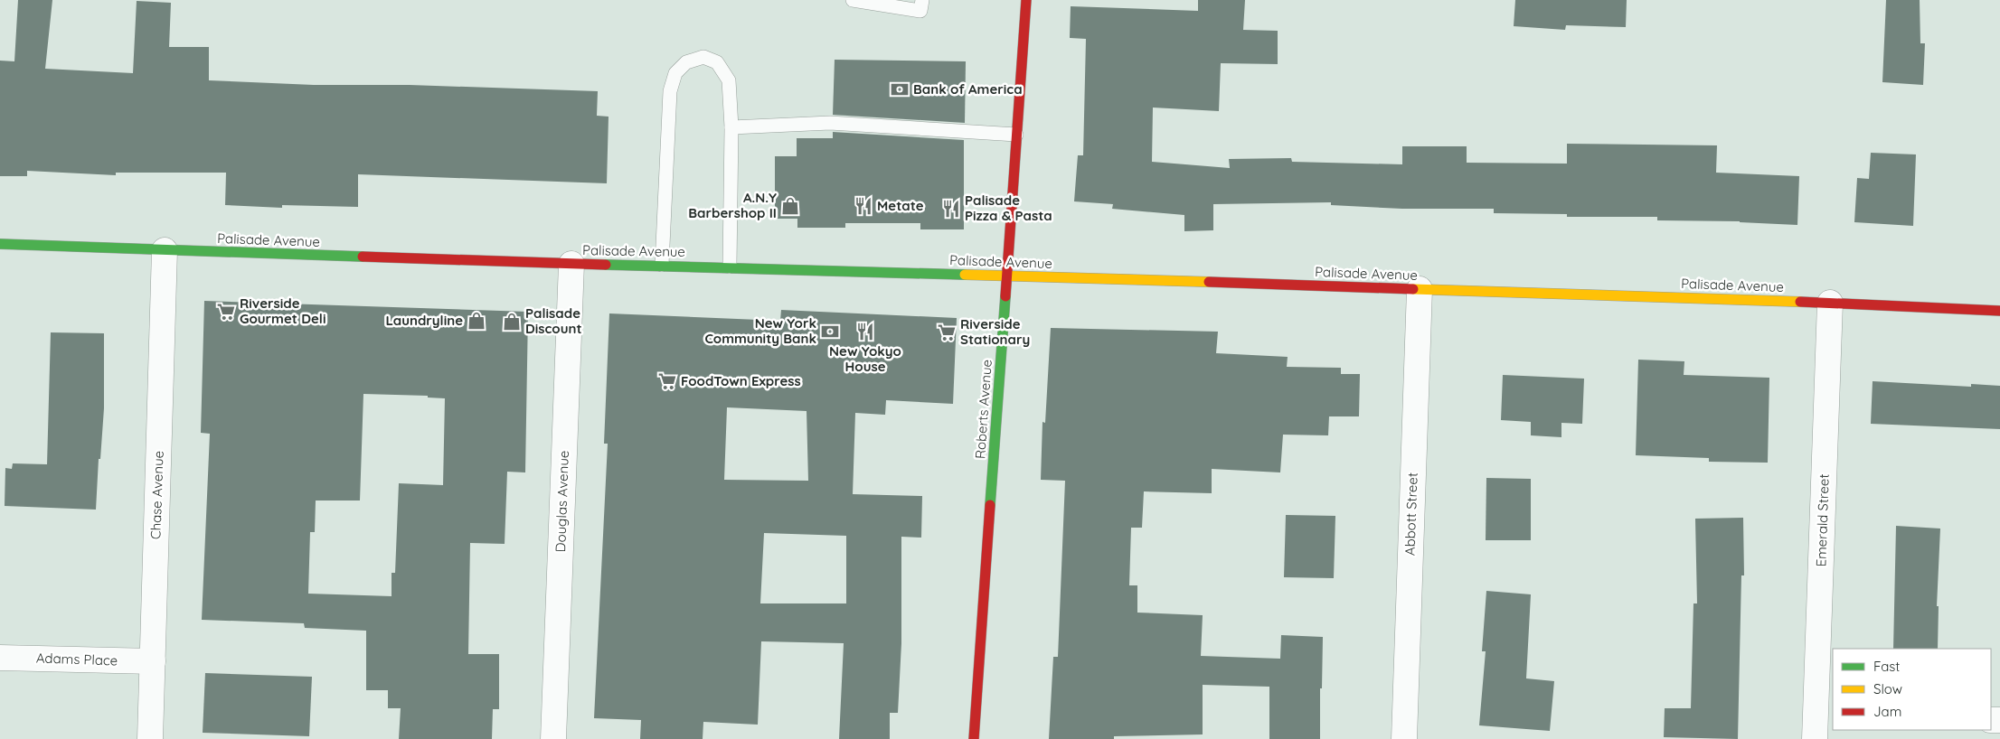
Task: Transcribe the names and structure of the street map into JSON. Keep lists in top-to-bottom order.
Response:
{
  "streets": {
    "street": [
      "Palisade Avenue",
      "Roberts Avenue",
      "Chase Avenue",
      "Douglas Avenue",
      "Abbott Street",
      "Emerald Street",
      "Adams Place"
    ]
  },
  "crossings": [
    ["Palisade Avenue", "Roberts Avenue"],
    ["Palisade Avenue", "Chase Avenue"],
    ["Palisade Avenue", "Douglas Avenue"],
    ["Palisade Avenue", "Abbott Street"],
    ["Palisade Avenue", "Emerald Street"],
    ["Chase Avenue", "Adams Place"]
  ],
  "places": {
    "bank": ["Bank of America", "New York Community Bank"],
    "shop": ["A.N.Y Barbershop II", "Laundryline", "Palisade Discount"],
    "restaurant": ["Metate", "Palisade Pizza & Pasta", "New Yokyo House"],
    "supermarket": ["Riverside Gourmet Deli", "Riverside Stationary", "FoodTown Express"]
  },
  "legend": ["Fast", "Slow", "Jam"]
}
